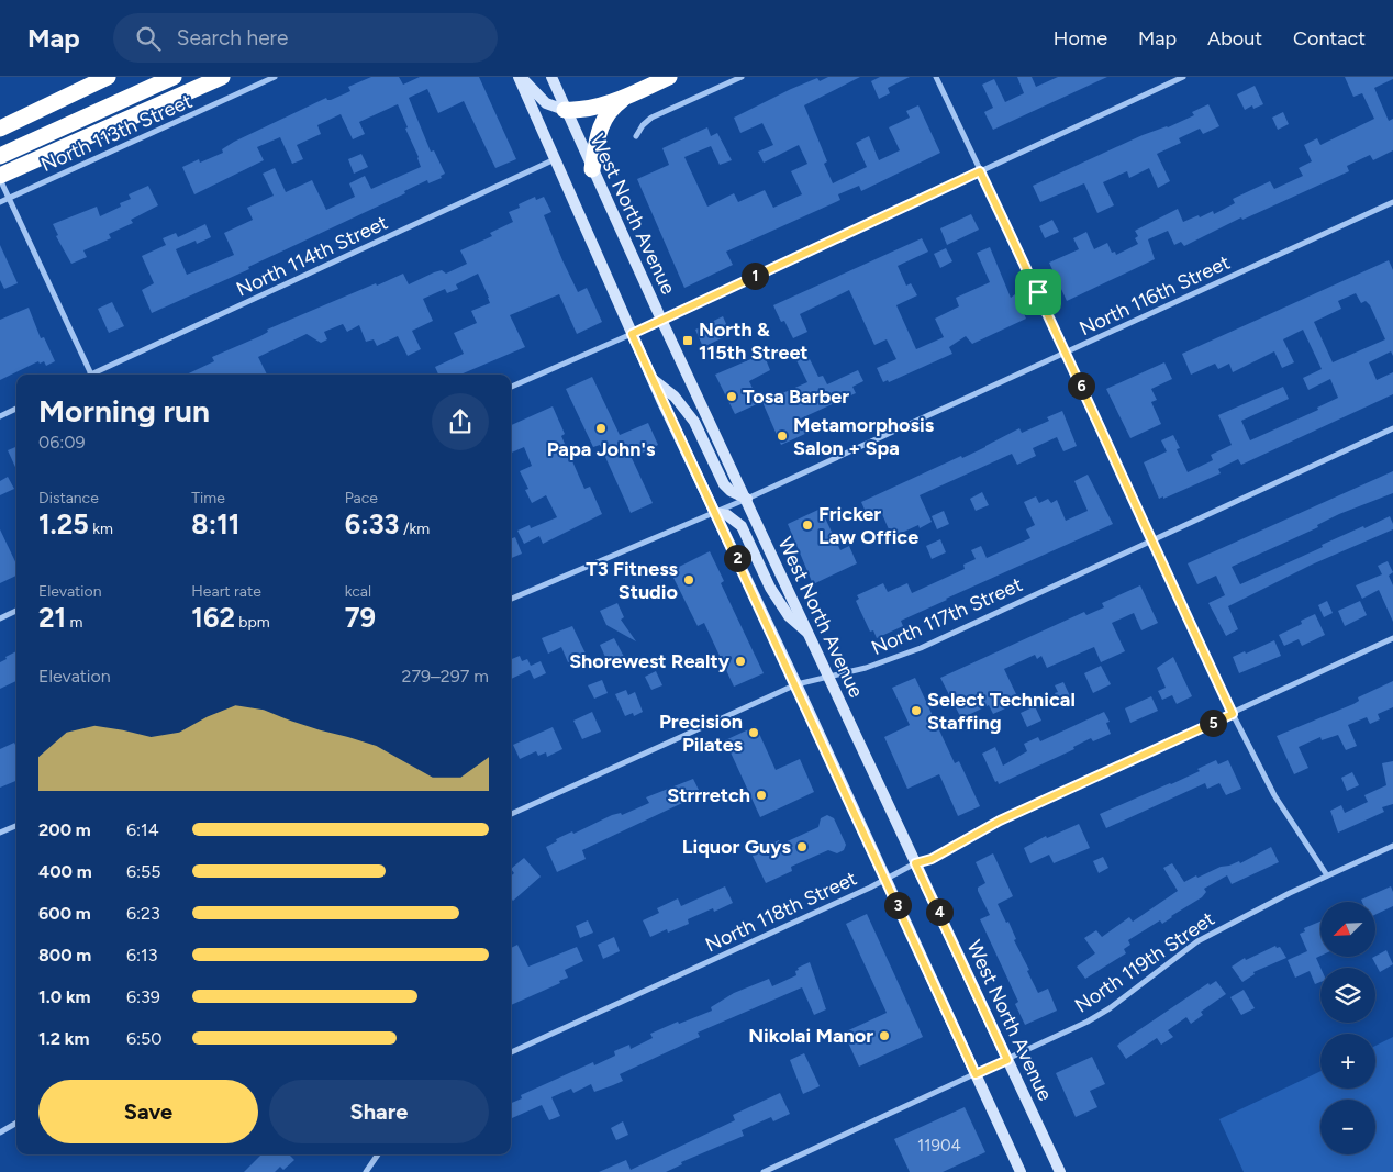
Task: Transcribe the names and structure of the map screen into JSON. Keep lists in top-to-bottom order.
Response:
{
  "streets": {
    "main road": ["West North Avenue"],
    "street": [
      "North 113th Street",
      "North 114th Street",
      "North 116th Street",
      "North 117th Street",
      "North 118th Street",
      "North 119th Street"
    ]
  },
  "crossings": [
    ["West North Avenue", "North 116th Street"],
    ["West North Avenue", "North 117th Street"],
    ["West North Avenue", "North 118th Street"],
    ["West North Avenue", "North 119th Street"]
  ],
  "places": {
    "transit": ["North & 115th Street"],
    "other": [
      "Tosa Barber",
      "Papa John's",
      "Metamorphosis Salon + Spa",
      "Fricker Law Office",
      "T3 Fitness Studio",
      "Shorewest Realty",
      "Select Technical Staffing",
      "Precision Pilates",
      "Strrretch",
      "Liquor Guys",
      "Nikolai Manor"
    ]
  },
  "house_numbers": ["11904"],
  "north": "bottom left",
  "page": {
    "header": "Map",
    "search": "Search here",
    "nav": [
      "Home",
      "Map",
      "About",
      "Contact"
    ],
    "pins": [
      "1",
      "6",
      "2",
      "5",
      "3",
      "4"
    ],
    "heading": ["Morning run", "06:09"],
    "stats": [
      ["Distance", "1.25 km"],
      ["Time", "8:11"],
      ["Pace", "6:33 /km"],
      ["Elevation", "21 m"],
      ["Heart rate", "162 bpm"],
      ["kcal", "79"]
    ],
    "chart": ["Elevation", "279–297 m"],
    "list": [
      {
        "name": "200 m",
        "note": "6:14"
      },
      {
        "name": "400 m",
        "note": "6:55"
      },
      {
        "name": "600 m",
        "note": "6:23"
      },
      {
        "name": "800 m",
        "note": "6:13"
      },
      {
        "name": "1.0 km",
        "note": "6:39"
      },
      {
        "name": "1.2 km",
        "note": "6:50"
      }
    ],
    "map_buttons": ["+", "−"],
    "buttons": ["Save", "Share"]
  }
}
